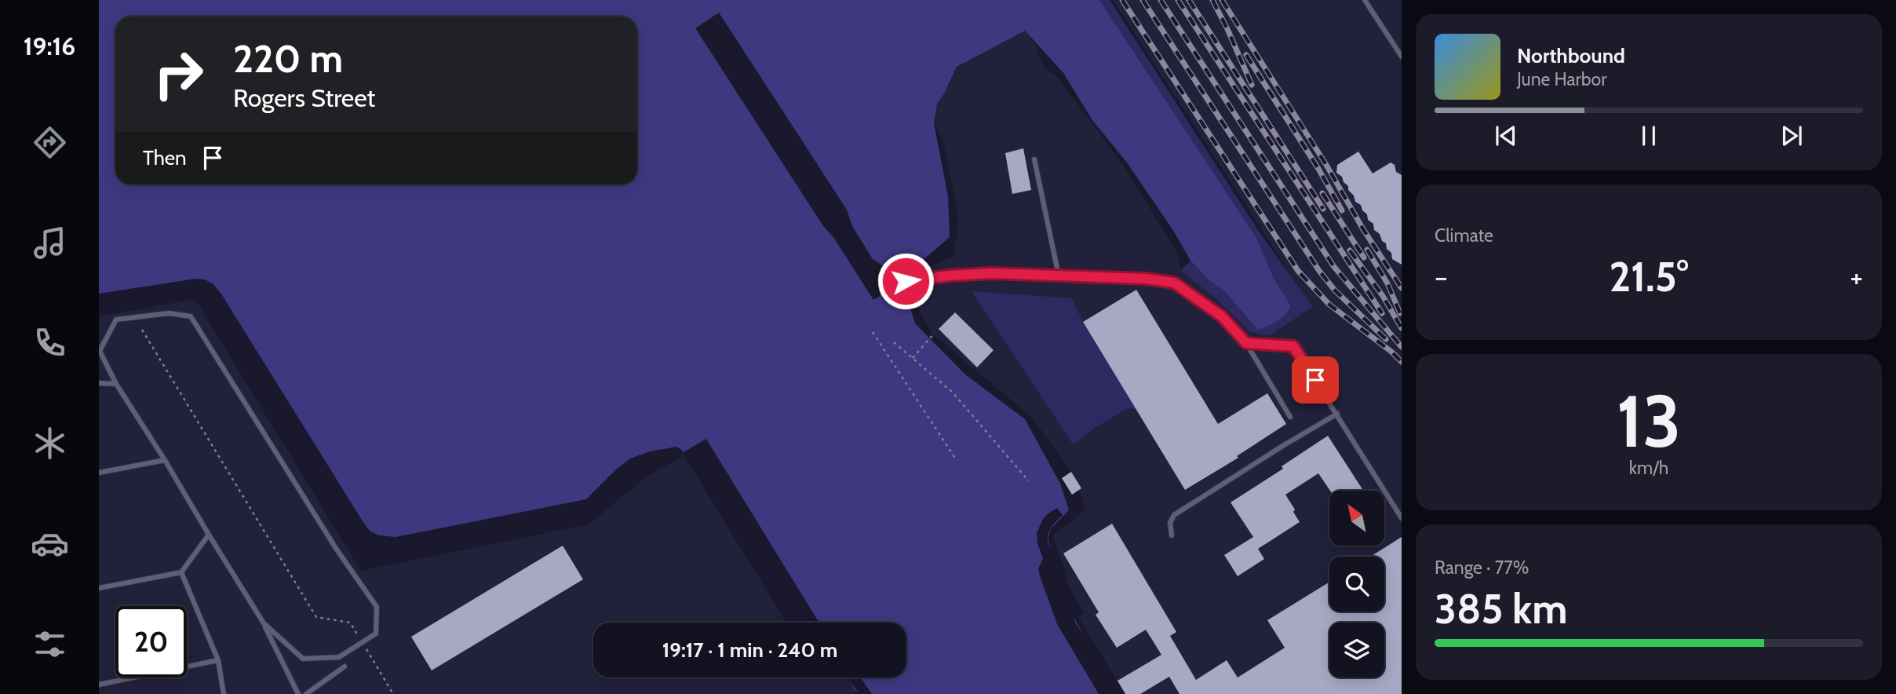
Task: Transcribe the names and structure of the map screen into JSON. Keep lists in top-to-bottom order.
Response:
{
  "north": "top left",
  "page": {
    "tabs": "19:16",
    "turn": ["220 m", "Rogers Street"],
    "song": ["Northbound", "June Harbor"],
    "then": "Then",
    "tile": [
      "Climate",
      ["13", "km/h"],
      ["Range · 77%", "385 km"]
    ],
    "heat": ["−", "21.5°", "+"],
    "limit": "20",
    "trip": "19:17 · 1 min · 240 m"
  }
}
